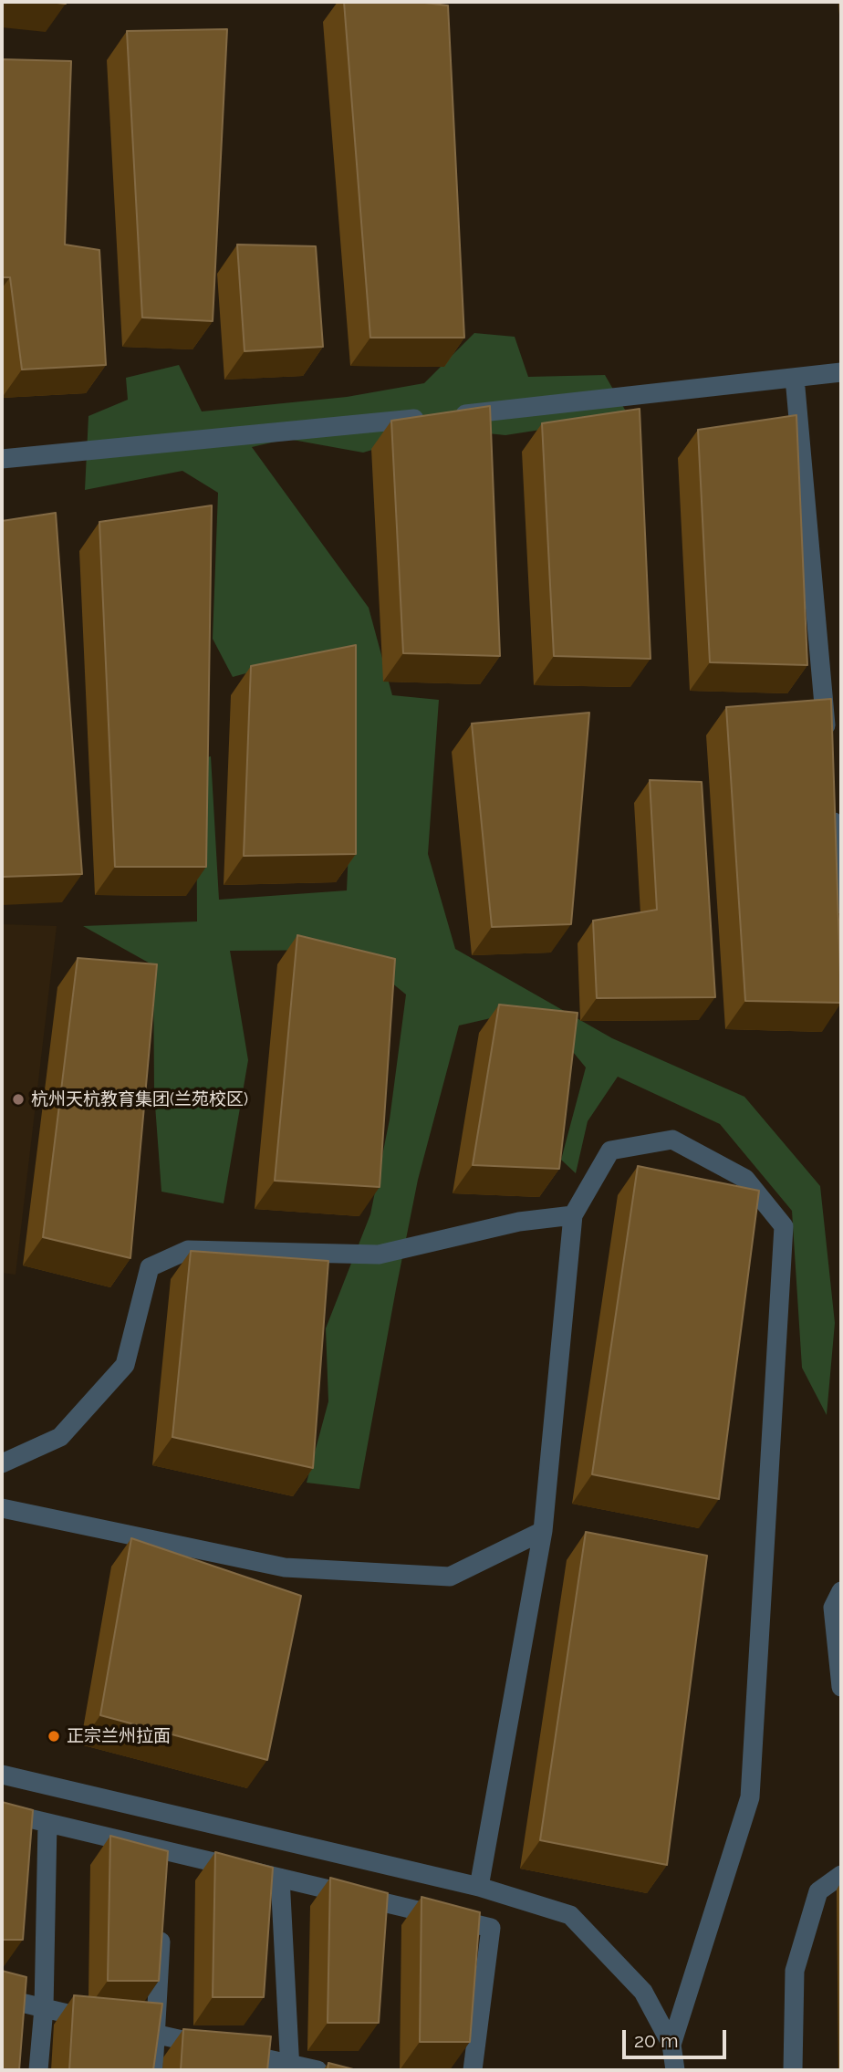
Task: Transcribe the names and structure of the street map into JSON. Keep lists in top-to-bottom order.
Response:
{
  "places": ["杭州天杭教育集团(兰苑校区)", "正宗兰州拉面"],
  "scale_bar": "20 m"
}
